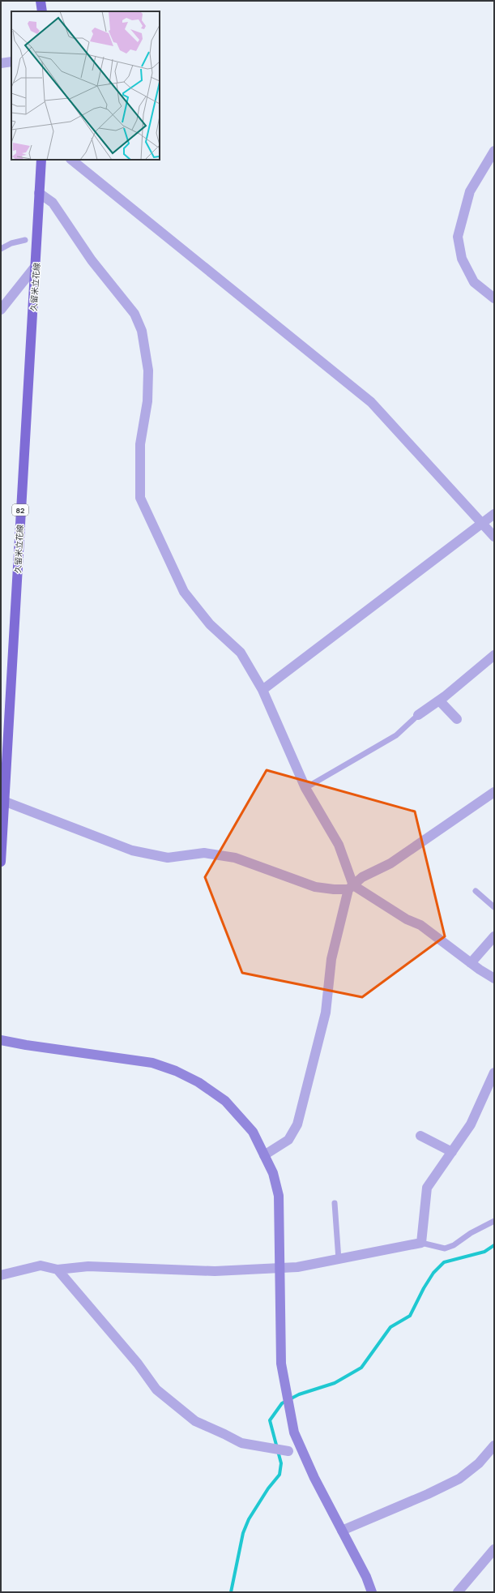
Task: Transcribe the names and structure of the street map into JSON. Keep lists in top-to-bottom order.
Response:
{
  "streets": {
    "main road": ["久留米立花線", "82"]
  }
}
